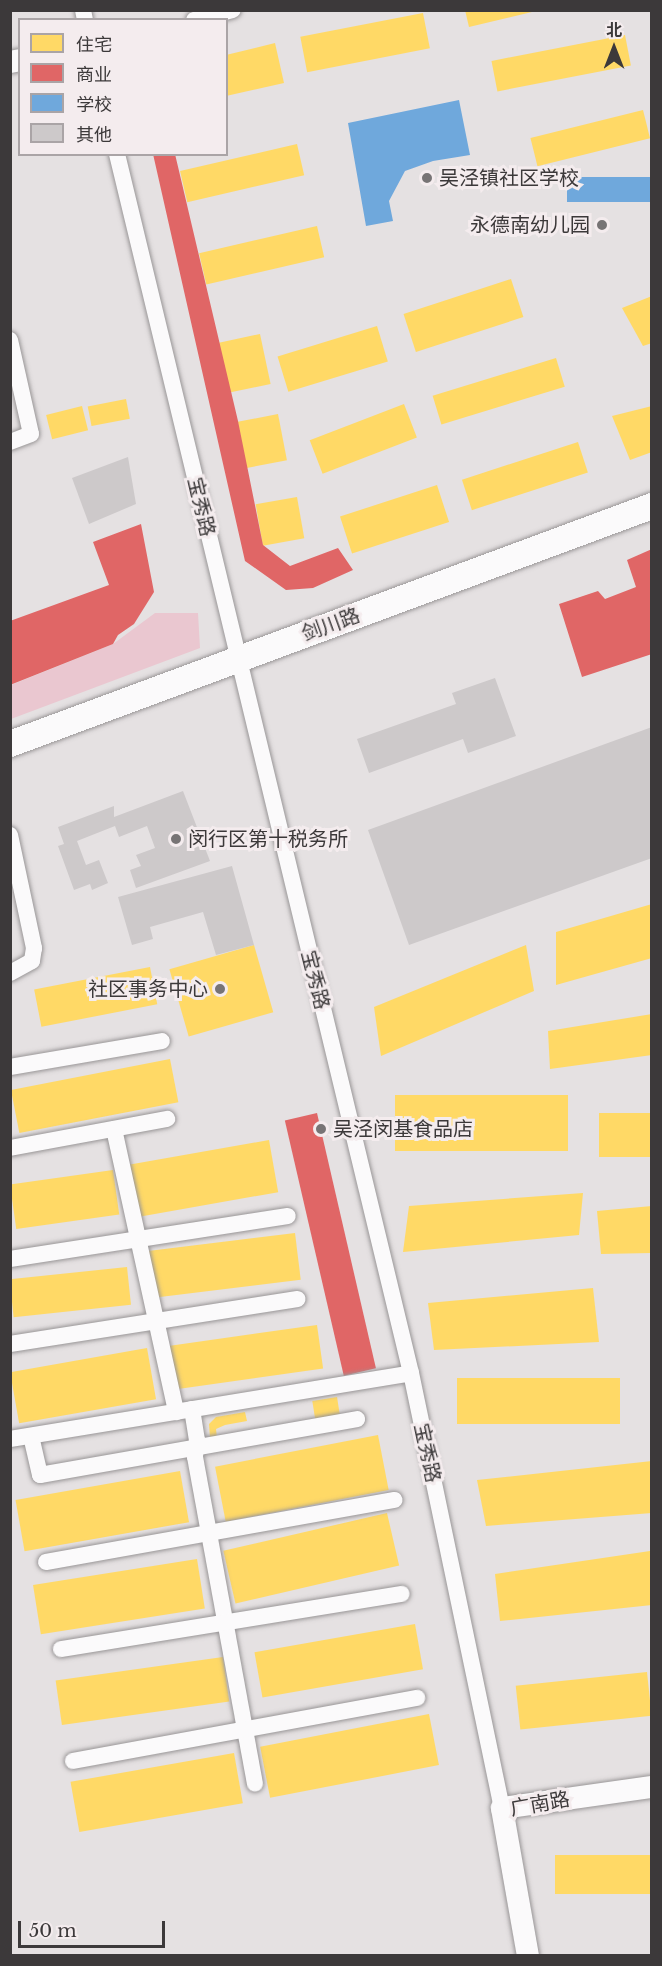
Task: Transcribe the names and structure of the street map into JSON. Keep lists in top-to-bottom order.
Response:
{
  "streets": {
    "main road": ["剑川路"],
    "street": ["宝秀路", "广南路"]
  },
  "crossings": [
    ["宝秀路", "剑川路"],
    ["宝秀路", "广南路"]
  ],
  "places": [
    "吴泾镇社区学校",
    "永德南幼儿园",
    "闵行区第十税务所",
    "社区事务中心",
    "吴泾闵基食品店"
  ],
  "legend": [
    "住宅",
    "商业",
    "学校",
    "其他"
  ],
  "scale_bar": "50 m",
  "north": "top"
}
